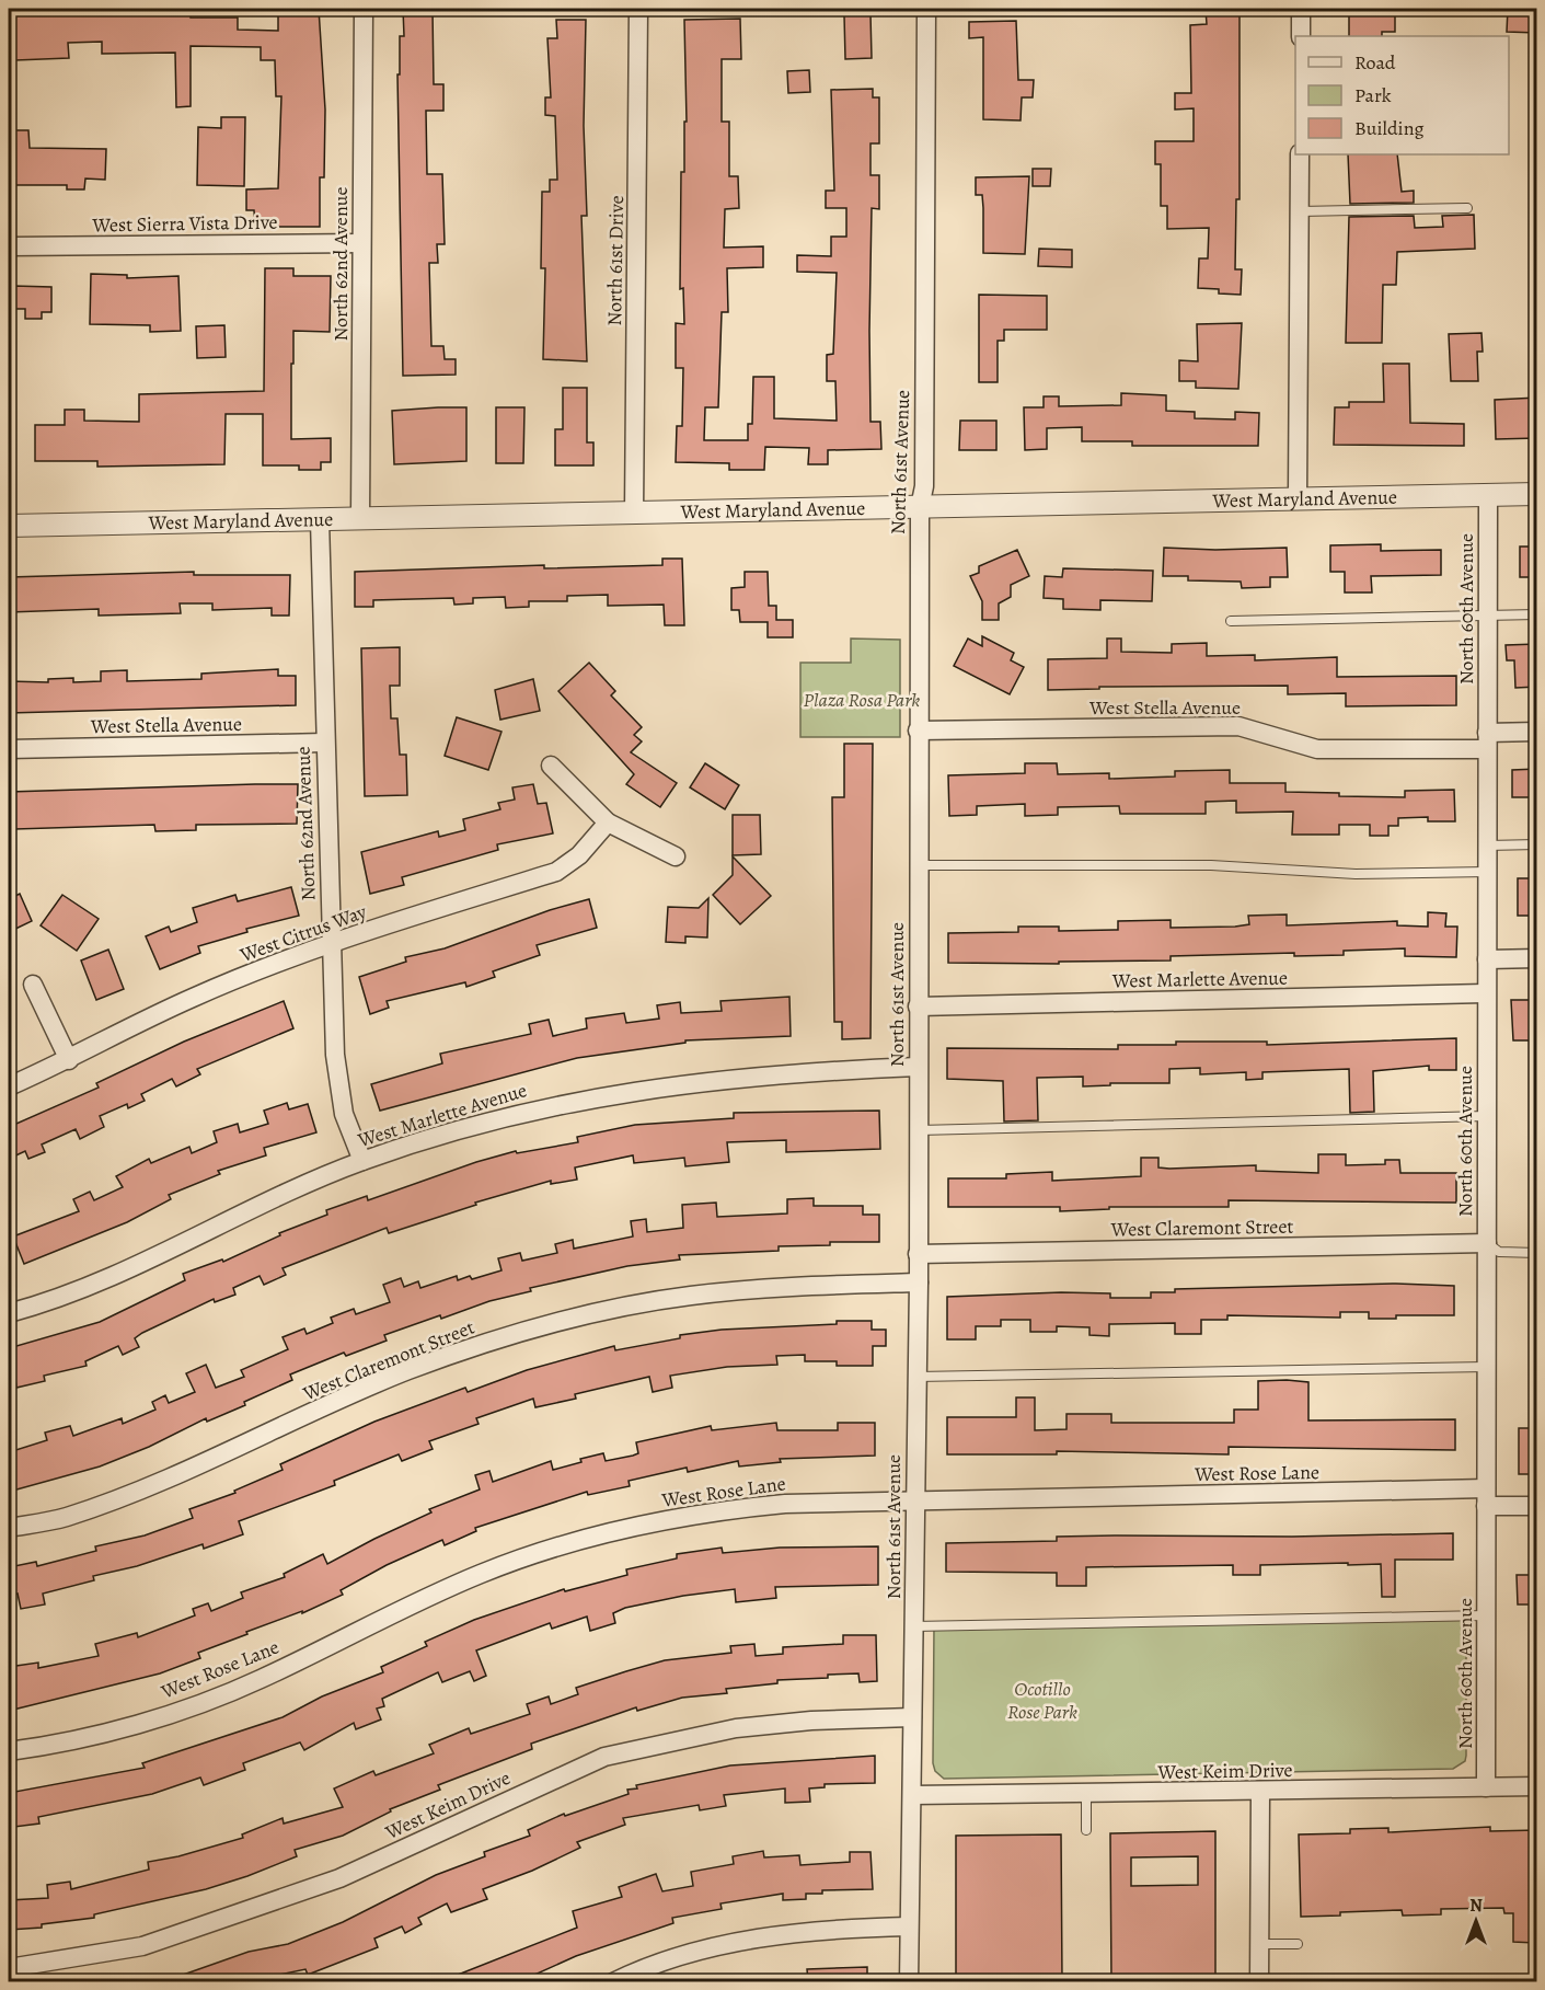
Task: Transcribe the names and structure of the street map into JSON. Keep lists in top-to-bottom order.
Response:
{
  "streets": {
    "street": [
      "West Sierra Vista Drive",
      "North 61st Drive",
      "North 62nd Avenue",
      "North 61st Avenue",
      "West Maryland Avenue",
      "North 60th Avenue",
      "West Stella Avenue",
      "West Citrus Way",
      "West Marlette Avenue",
      "West Claremont Street",
      "West Rose Lane",
      "West Keim Drive"
    ]
  },
  "crossings": [
    ["West Sierra Vista Drive", "North 62nd Avenue"],
    ["North 61st Drive", "West Maryland Avenue"],
    ["North 62nd Avenue", "West Maryland Avenue"],
    ["North 62nd Avenue", "West Stella Avenue"],
    ["North 62nd Avenue", "West Citrus Way"],
    ["North 62nd Avenue", "West Marlette Avenue"],
    ["North 61st Avenue", "West Maryland Avenue"],
    ["North 61st Avenue", "West Stella Avenue"],
    ["North 61st Avenue", "West Marlette Avenue"],
    ["North 61st Avenue", "West Claremont Street"],
    ["North 61st Avenue", "West Rose Lane"],
    ["North 61st Avenue", "West Keim Drive"],
    ["West Maryland Avenue", "North 60th Avenue"],
    ["North 60th Avenue", "West Stella Avenue"],
    ["North 60th Avenue", "West Marlette Avenue"],
    ["North 60th Avenue", "West Claremont Street"],
    ["North 60th Avenue", "West Rose Lane"],
    ["North 60th Avenue", "West Keim Drive"]
  ],
  "parks": ["Plaza Rosa Park", "Ocotillo Rose Park"],
  "legend": ["Road", "Park", "Building"],
  "north": "top"
}
